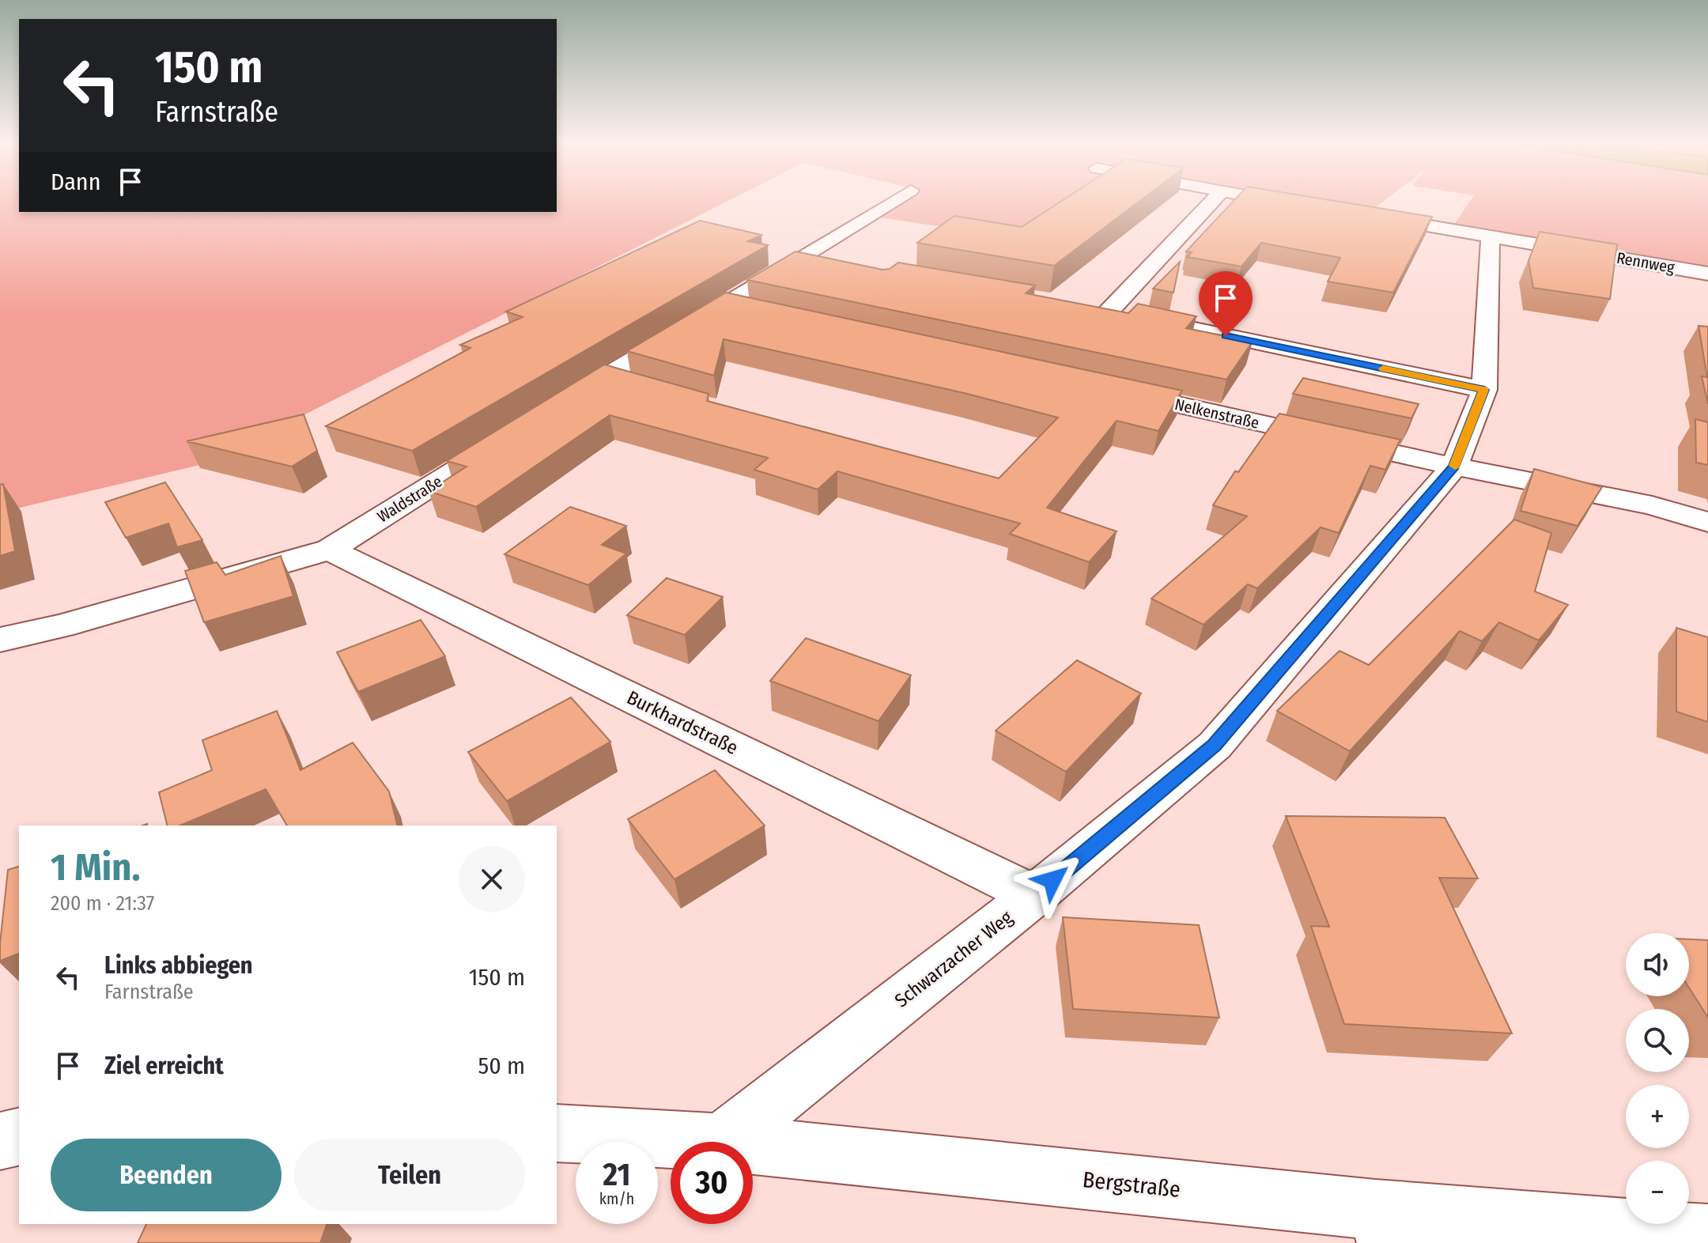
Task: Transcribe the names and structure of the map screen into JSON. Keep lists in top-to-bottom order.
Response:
{
  "streets": {
    "street": [
      "Rennweg",
      "Nelkenstraße",
      "Waldstraße",
      "Burkhardstraße",
      "Schwarzacher Weg",
      "Bergstraße"
    ]
  },
  "crossings": [
    ["Rennweg", "Schwarzacher Weg"],
    ["Nelkenstraße", "Schwarzacher Weg"],
    ["Waldstraße", "Burkhardstraße"],
    ["Burkhardstraße", "Schwarzacher Weg"]
  ],
  "page": {
    "turn": ["150 m", "Farnstraße"],
    "then": "Dann",
    "heading": ["1 Min.", "200 m · 21:37"],
    "map_buttons": ["+", "−"],
    "list": [
      {
        "name": "Links abbiegen",
        "note": "Farnstraße",
        "value": "150 m"
      },
      {
        "name": "Ziel erreicht",
        "value": "50 m"
      }
    ],
    "buttons": ["Beenden", "Teilen"],
    "speed": "21 km/h",
    "limit": "30"
  }
}
